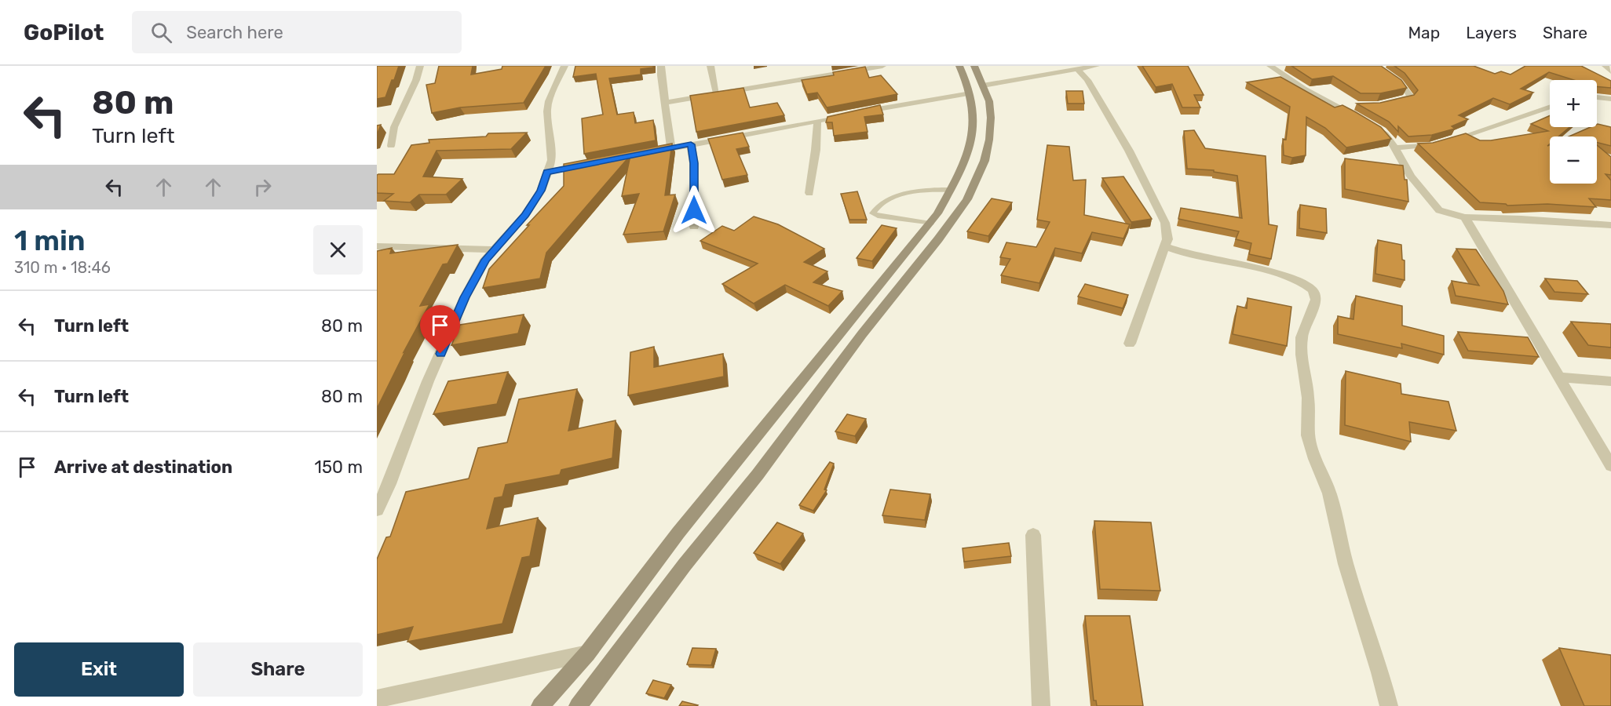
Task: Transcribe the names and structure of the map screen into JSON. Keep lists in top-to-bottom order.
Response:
{
  "page": {
    "header": "GoPilot",
    "search": "Search here",
    "nav": ["Map", "Layers", "Share"],
    "turn": ["80 m", "Turn left"],
    "map_buttons": ["+", "−"],
    "heading": ["1 min", "310 m · 18:46"],
    "list": [
      {
        "name": "Turn left",
        "value": "80 m"
      },
      {
        "name": "Turn left",
        "value": "80 m"
      },
      {
        "name": "Arrive at destination",
        "value": "150 m"
      }
    ],
    "buttons": ["Exit", "Share"]
  }
}
